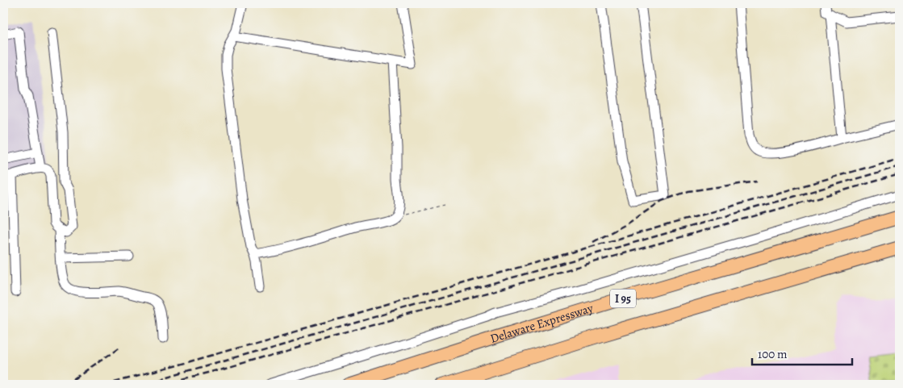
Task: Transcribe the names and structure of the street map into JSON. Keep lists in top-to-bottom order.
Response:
{
  "streets": {
    "highway": ["I 95", "Delaware Expressway"]
  },
  "scale_bar": "100 m"
}
